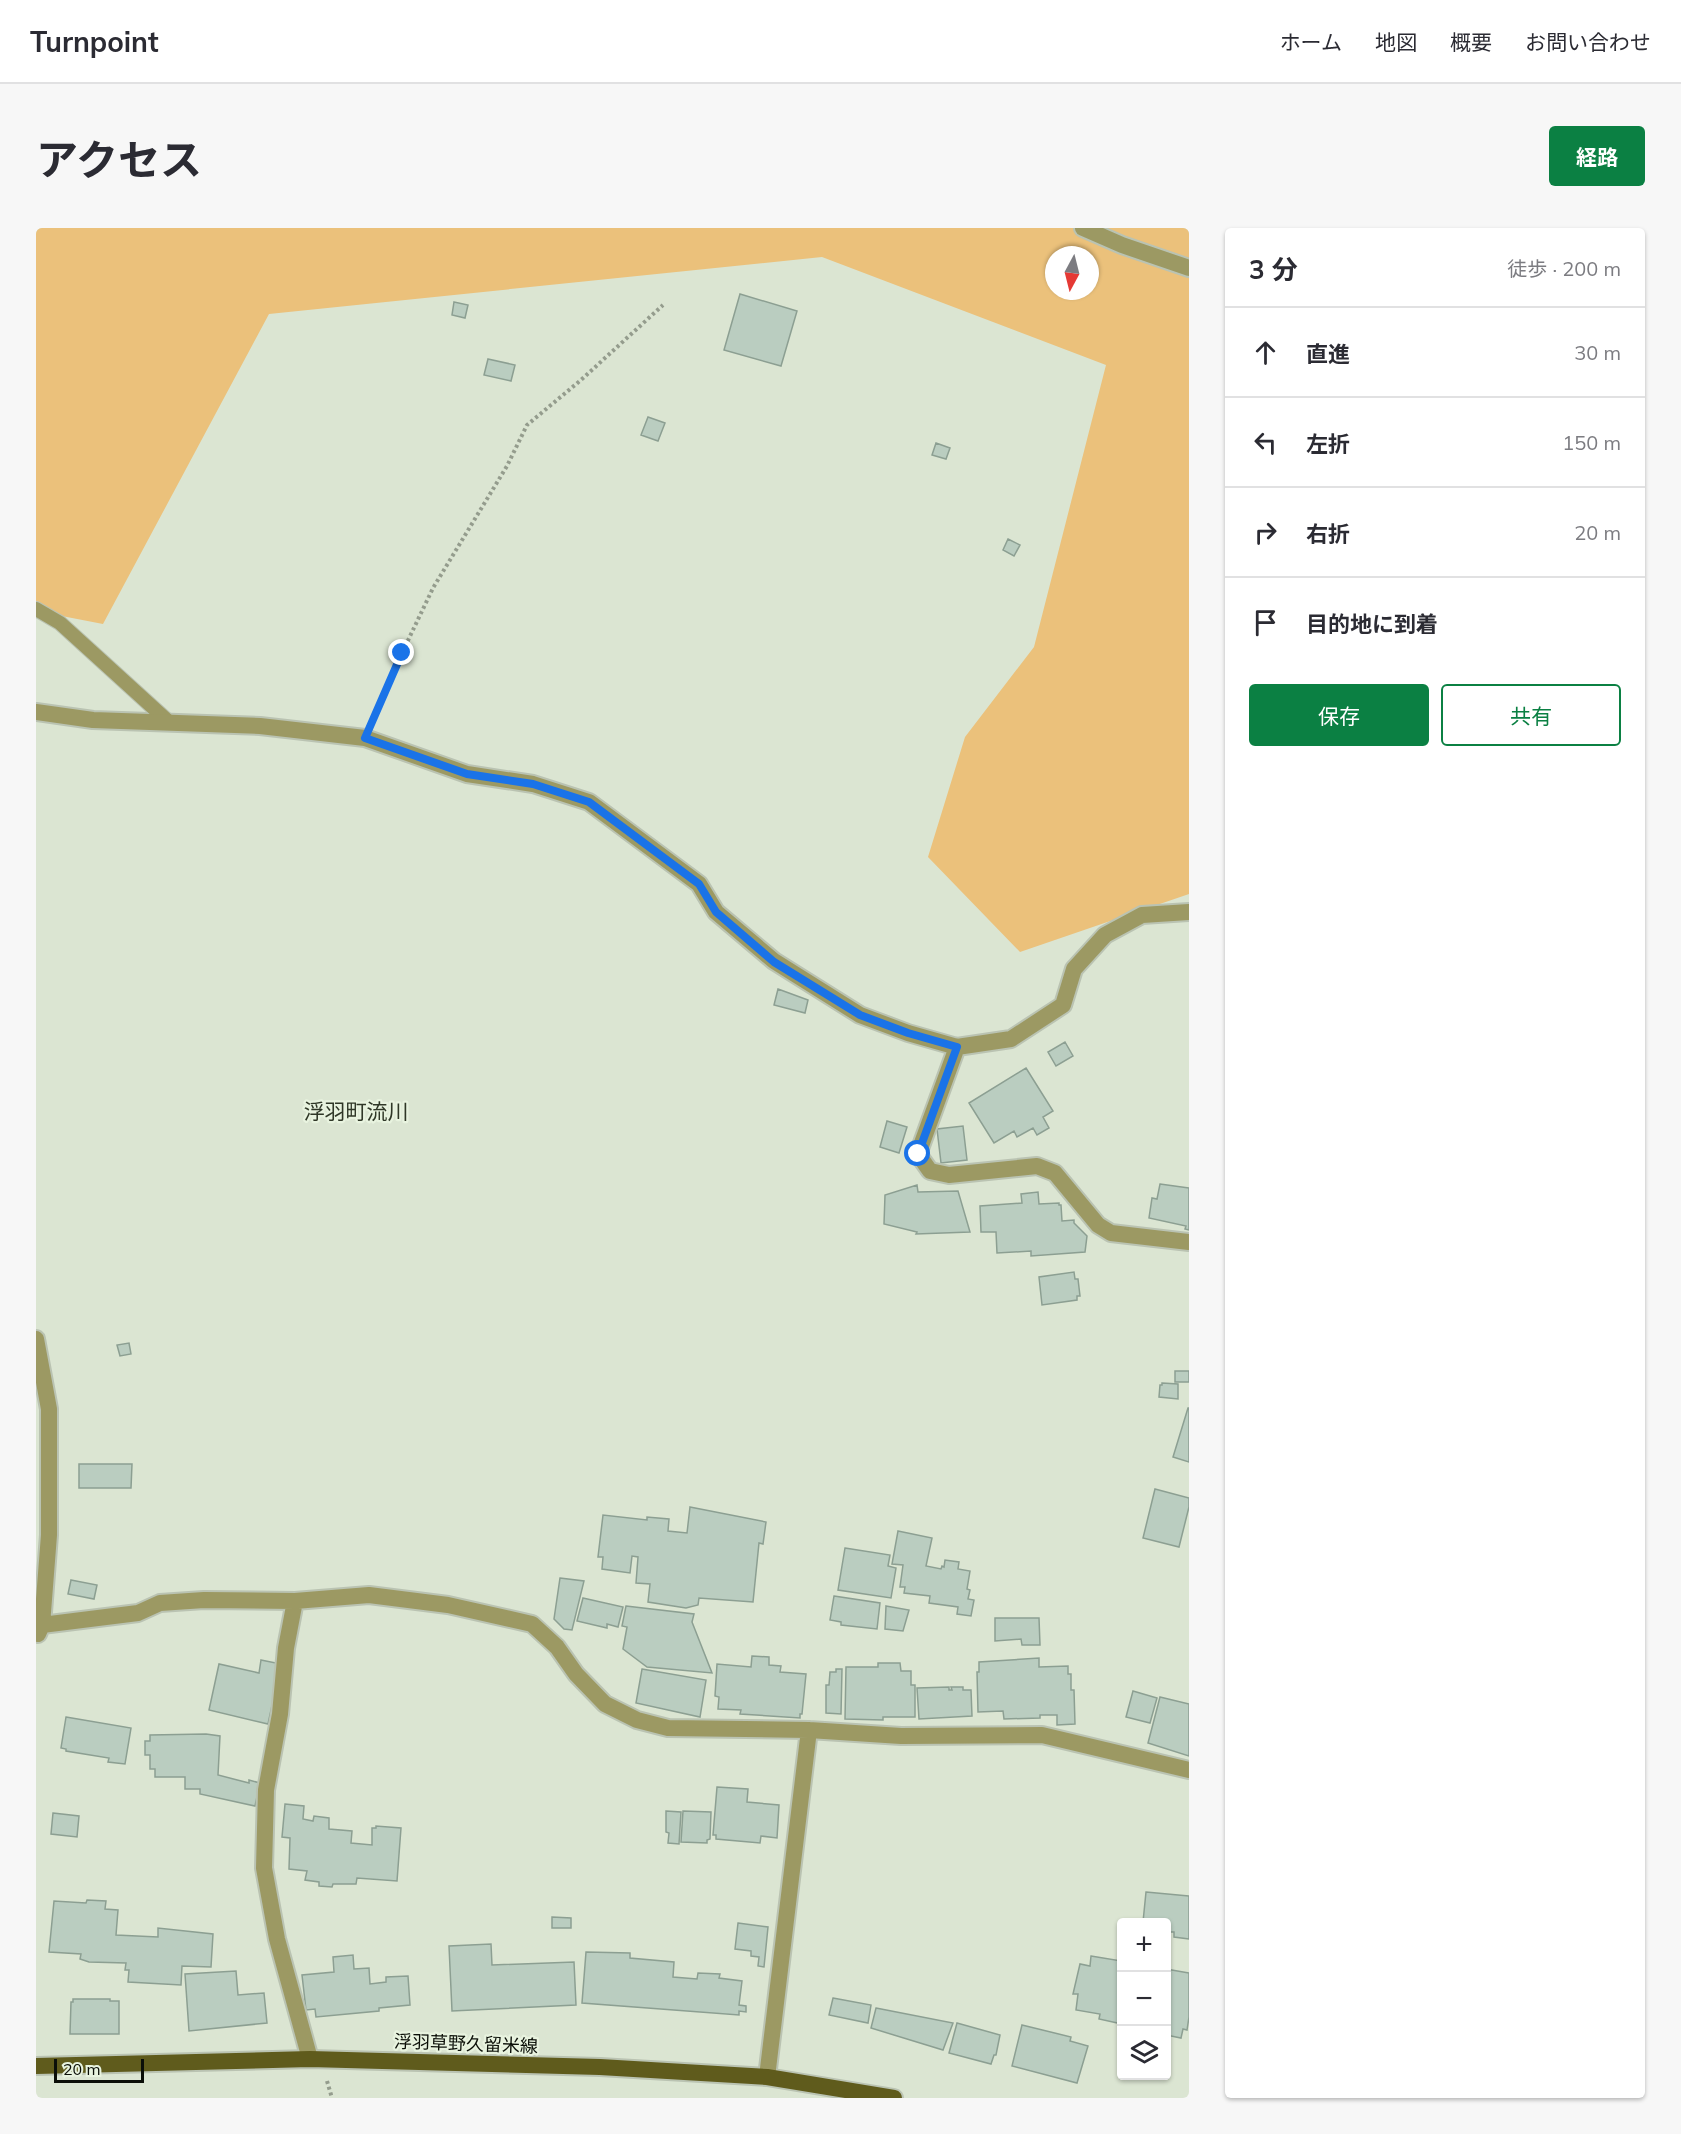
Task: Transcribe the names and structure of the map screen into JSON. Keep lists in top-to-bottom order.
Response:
{
  "streets": {
    "main road": ["浮羽草野久留米線"]
  },
  "districts": ["浮羽町流川"],
  "scale_bar": "20 m",
  "north": "bottom",
  "page": {
    "header": "Turnpoint",
    "nav": [
      "ホーム",
      "地図",
      "概要",
      "お問い合わせ"
    ],
    "title": "アクセス",
    "buttons": [
      "経路",
      ["保存", "共有"]
    ],
    "heading": ["3 分", "徒歩 · 200 m"],
    "list": [
      ["直進", "30 m"],
      ["左折", "150 m"],
      ["右折", "20 m"],
      "目的地に到着"
    ],
    "map_buttons": ["+", "−"],
    "scale": "20 m"
  }
}
